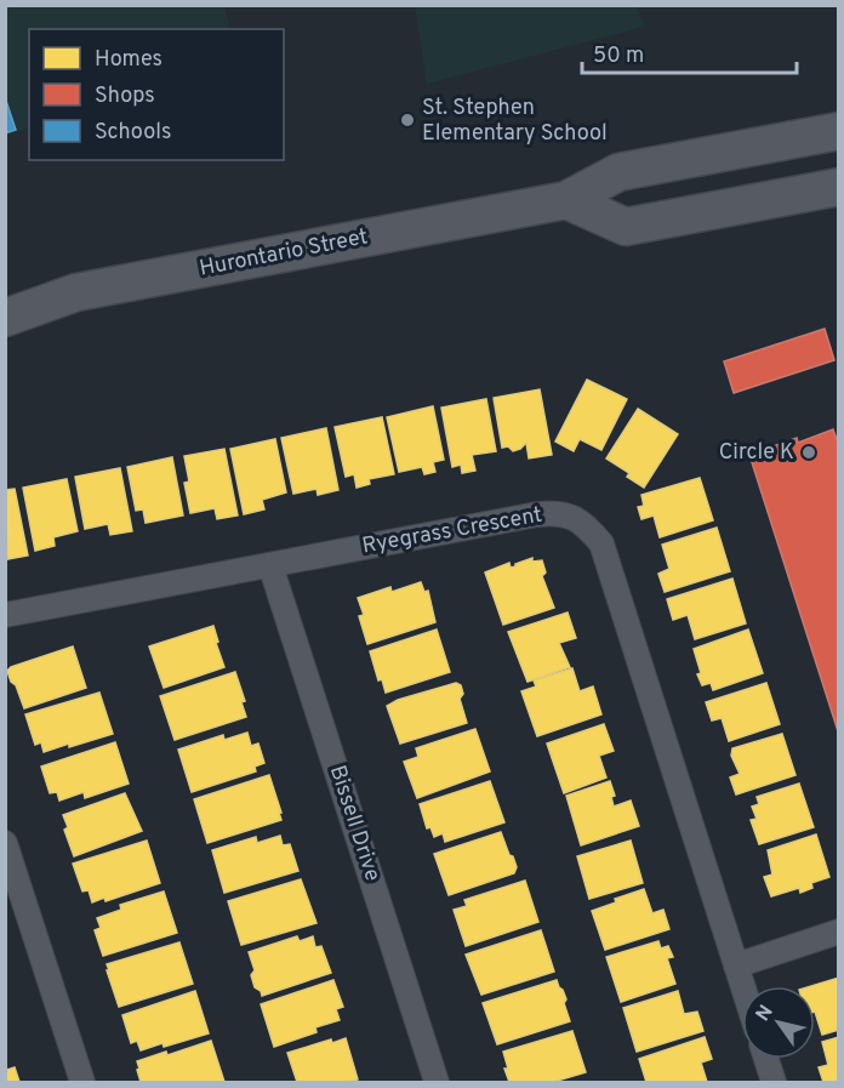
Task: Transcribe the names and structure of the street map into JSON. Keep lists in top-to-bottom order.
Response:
{
  "streets": {
    "main road": ["Hurontario Street"],
    "street": ["Ryegrass Crescent", "Bissell Drive"]
  },
  "crossings": [
    ["Ryegrass Crescent", "Bissell Drive"]
  ],
  "places": ["St. Stephen Elementary School", "Circle K"],
  "legend": ["Homes", "Shops", "Schools"],
  "scale_bar": "50 m",
  "north": "top left"
}
